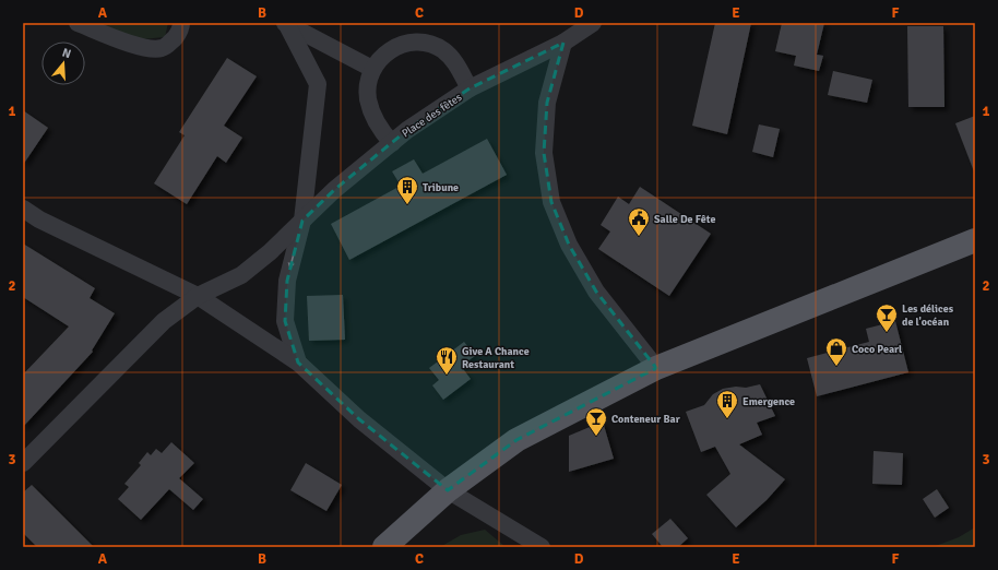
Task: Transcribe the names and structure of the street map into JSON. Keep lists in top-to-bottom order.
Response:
{
  "streets": {
    "street": ["Place des fêtes"]
  },
  "places": {
    "building": ["Tribune", "Emergence"],
    "public building": ["Salle De Fête"],
    "bar": ["Les délices de l'océan", "Conteneur Bar"],
    "shop": ["Coco Pearl"],
    "restaurant": ["Give A Chance Restaurant"]
  },
  "north": "top",
  "grid": {
    "columns": [
      "A",
      "B",
      "C",
      "D",
      "E",
      "F"
    ],
    "rows": ["1", "2", "3"]
  }
}
